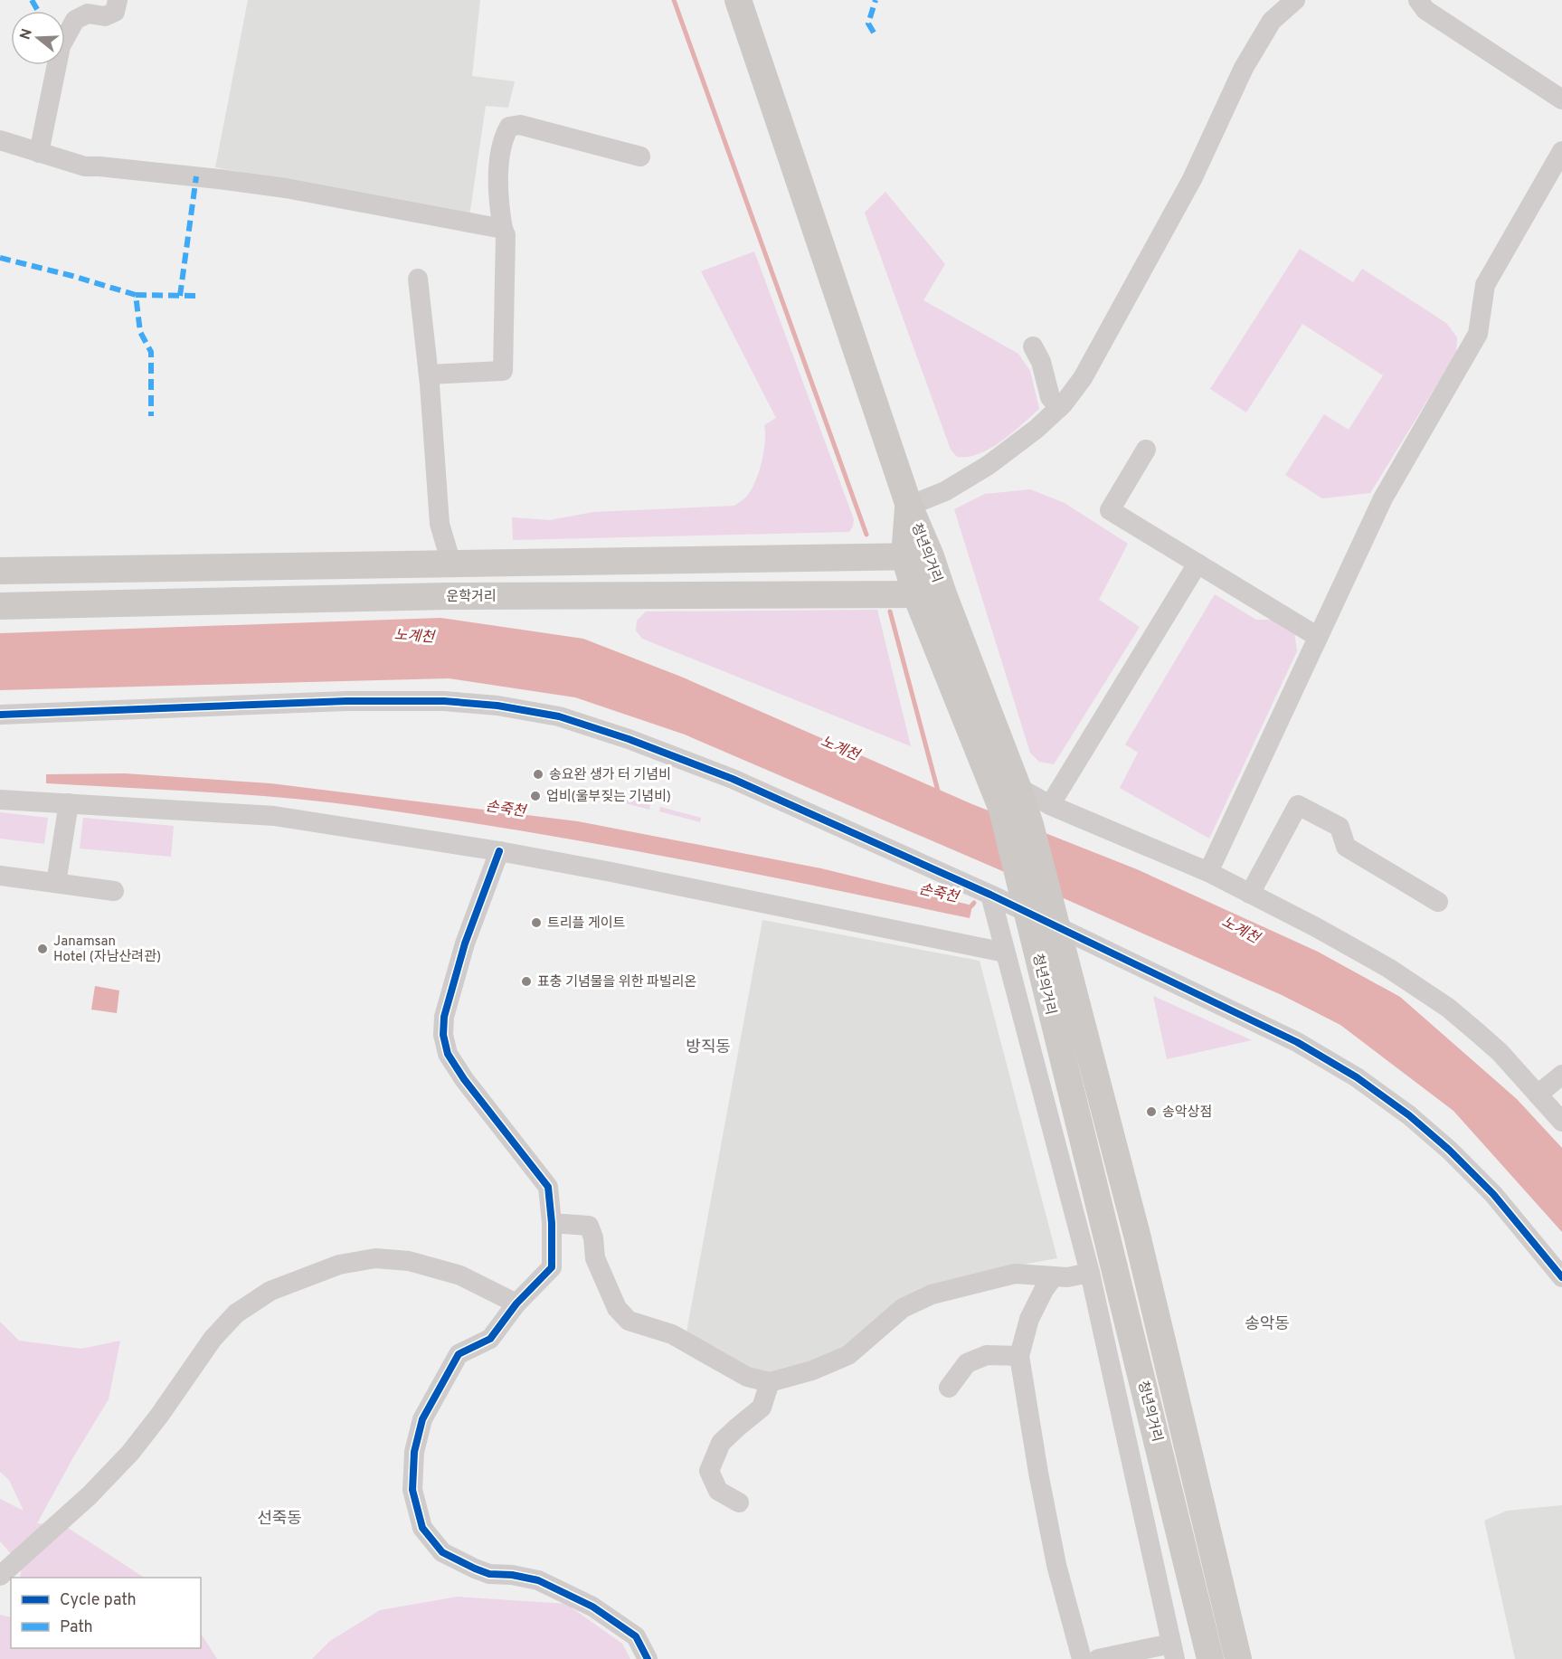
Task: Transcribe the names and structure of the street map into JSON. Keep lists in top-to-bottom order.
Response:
{
  "streets": {
    "main road": ["청년의거리", "운학거리"]
  },
  "crossings": [
    ["청년의거리", "운학거리"]
  ],
  "districts": ["방직동", "송악동", "선죽동"],
  "water": ["노계천", "손죽천"],
  "places": [
    "송요완 생가 터 기념비",
    "업비(울부짖는 기념비)",
    "트리플 게이트",
    "Janamsan Hotel (자남산려관)",
    "표충 기념물을 위한 파빌리온",
    "송악상점"
  ],
  "legend": ["Cycle path", "Path"],
  "north": "left"
}
